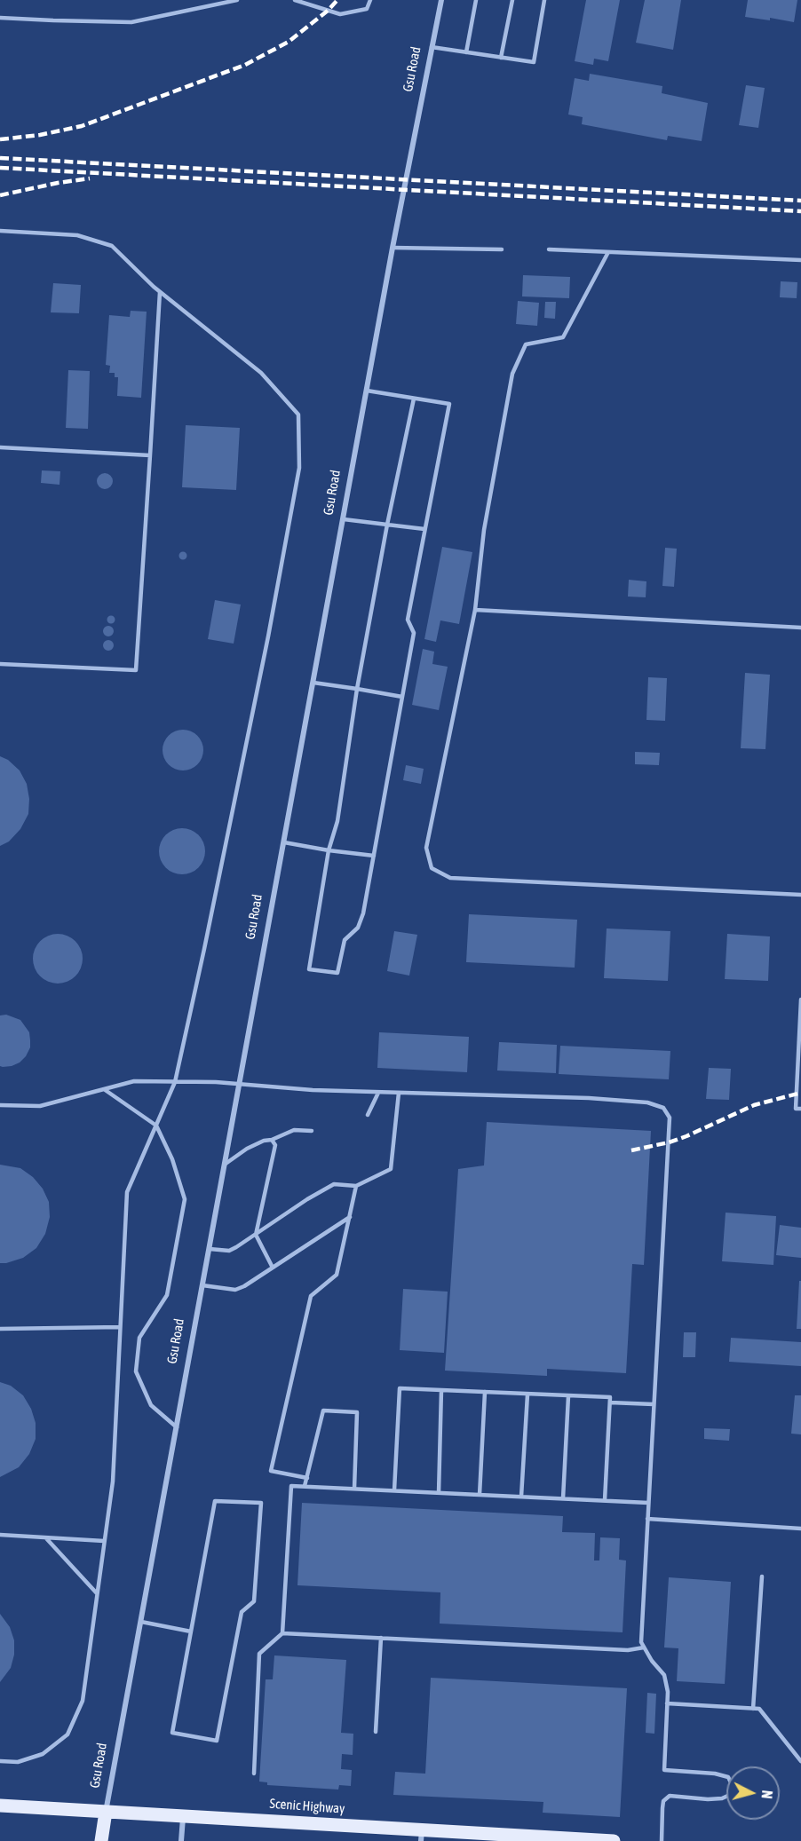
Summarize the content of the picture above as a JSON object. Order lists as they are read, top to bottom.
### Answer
{
  "streets": {
    "main road": ["Gsu Road", "Scenic Highway"]
  },
  "crossings": [
    ["Gsu Road", "Scenic Highway"]
  ],
  "north": "right"
}
